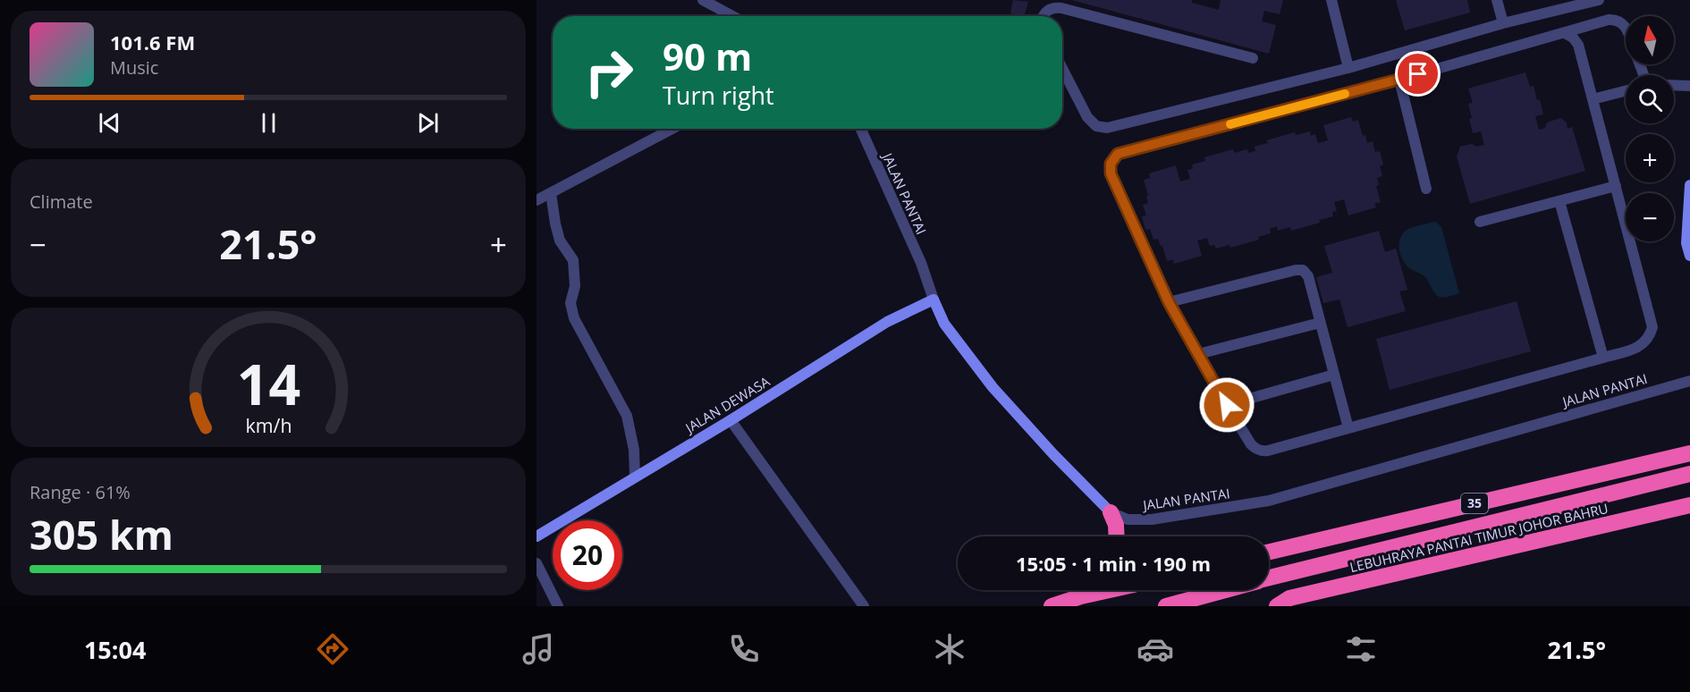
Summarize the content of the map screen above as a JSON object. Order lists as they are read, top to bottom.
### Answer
{
  "streets": {
    "highway": ["35", "LEBUHRAYA PANTAI TIMUR JOHOR BAHRU"],
    "street": ["JALAN PANTAI", "JALAN DEWASA"]
  },
  "crossings": [
    ["JALAN PANTAI", "JALAN DEWASA"]
  ],
  "north": "top",
  "page": {
    "map_buttons": ["+", "−"],
    "turn": ["90 m", "Turn right"],
    "song": ["101.6 FM", "Music"],
    "tile": [
      "Climate",
      ["Range · 61%", "305 km"]
    ],
    "heat": ["−", "21.5°", "+"],
    "limit": "20",
    "trip": "15:05 · 1 min · 190 m",
    "tabs": ["15:04", "21.5°"],
    "gauge": ["14", "km/h"]
  }
}
